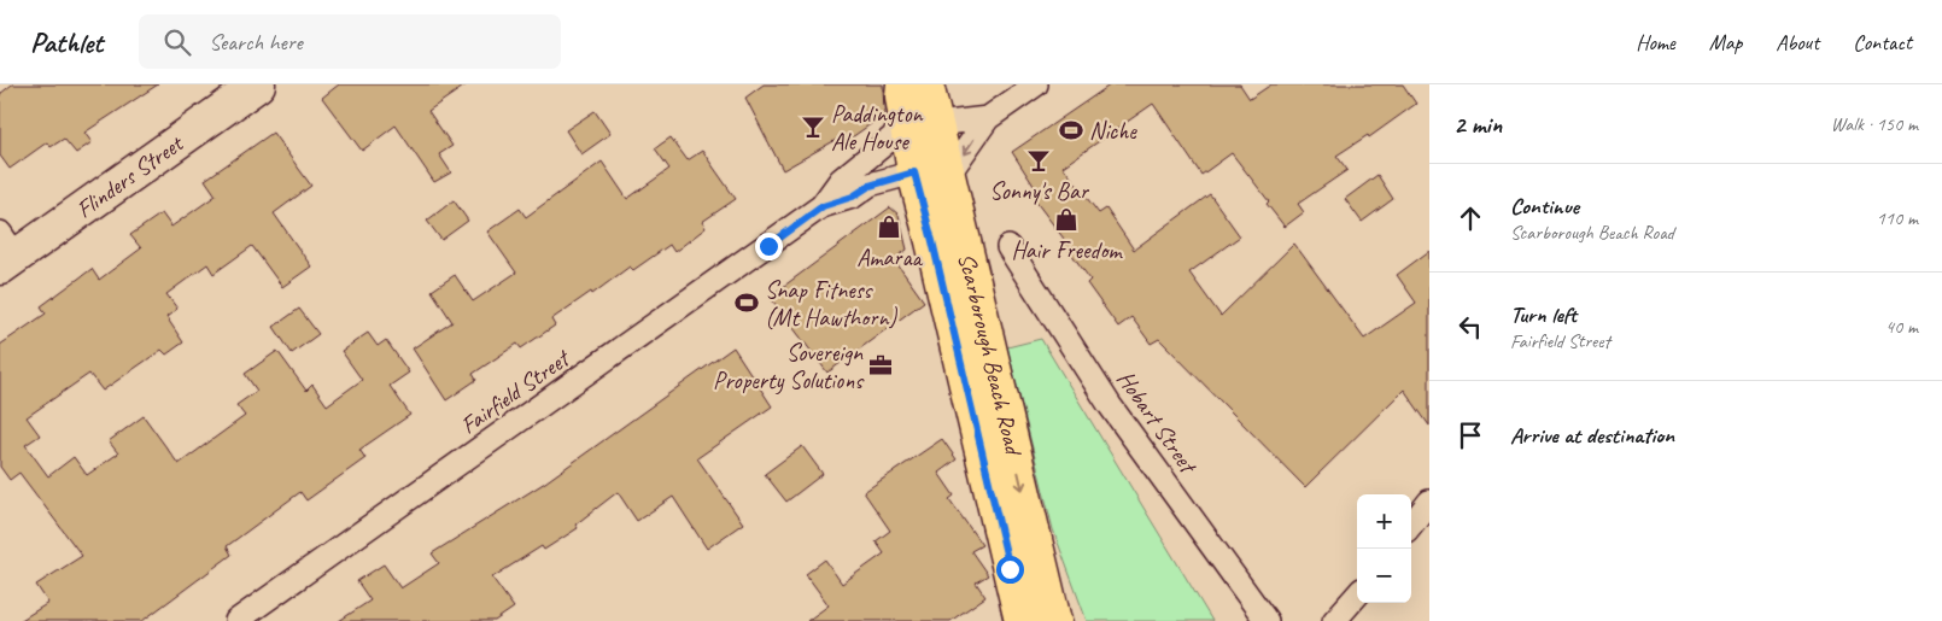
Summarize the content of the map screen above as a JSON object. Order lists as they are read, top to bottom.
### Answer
{
  "streets": {
    "main road": ["Scarborough Beach Road"],
    "street": ["Flinders Street", "Fairfield Street", "Hobart Street"]
  },
  "crossings": [
    ["Scarborough Beach Road", "Fairfield Street"]
  ],
  "places": {
    "bar": ["Paddington Ale House", "Sonny's Bar"],
    "sports": ["Niche", "Snap Fitness (Mt Hawthorn)"],
    "shop": ["Hair Freedom", "Amaraa"],
    "office": ["Sovereign Property Solutions"]
  },
  "page": {
    "header": "Pathlet",
    "search": "Search here",
    "nav": [
      "Home",
      "Map",
      "About",
      "Contact"
    ],
    "heading": ["2 min", "Walk · 150 m"],
    "list": [
      ["Continue", "Scarborough Beach Road", "110 m"],
      ["Turn left", "Fairfield Street", "40 m"],
      "Arrive at destination"
    ],
    "map_buttons": ["+", "−"]
  }
}
